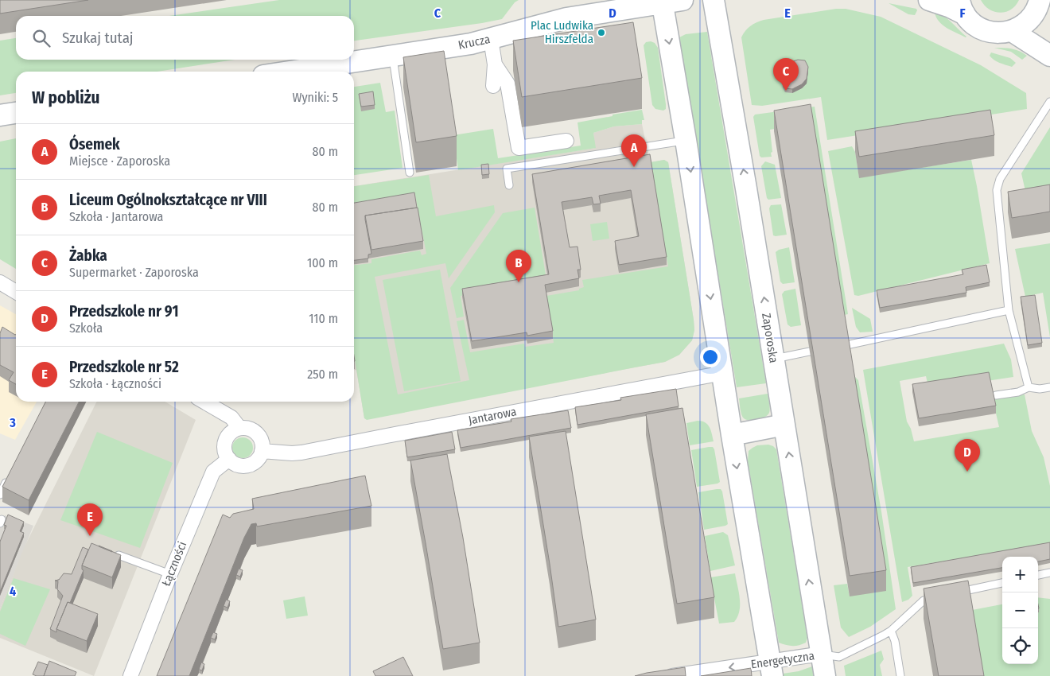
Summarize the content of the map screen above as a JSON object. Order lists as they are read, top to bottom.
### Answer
{
  "streets": {
    "main road": ["Krucza", "Zaporoska"],
    "street": ["Jantarowa", "Łączności", "Energetyczna"]
  },
  "crossings": [
    ["Zaporoska", "Energetyczna"],
    ["Jantarowa", "Łączności"]
  ],
  "one_way": ["Energetyczna"],
  "places": ["Plac Ludwika Hirszfelda"],
  "page": {
    "search": "Szukaj tutaj",
    "pins": [
      "C",
      "A",
      "B",
      "D",
      "E"
    ],
    "heading": ["W pobliżu", "Wyniki: 5"],
    "list": [
      {
        "mark": "A",
        "name": "Ósemek",
        "note": "Miejsce · Zaporoska",
        "value": "80 m"
      },
      {
        "mark": "B",
        "name": "Liceum Ogólnokształcące nr VIII",
        "note": "Szkoła · Jantarowa",
        "value": "80 m"
      },
      {
        "mark": "C",
        "name": "Żabka",
        "note": "Supermarket · Zaporoska",
        "value": "100 m"
      },
      {
        "mark": "D",
        "name": "Przedszkole nr 91",
        "note": "Szkoła",
        "value": "110 m"
      },
      {
        "mark": "E",
        "name": "Przedszkole nr 52",
        "note": "Szkoła · Łączności",
        "value": "250 m"
      }
    ],
    "map_buttons": ["+", "−"]
  },
  "grid": {
    "columns": [
      "C",
      "D",
      "E",
      "F"
    ],
    "rows": ["3", "4"]
  }
}
